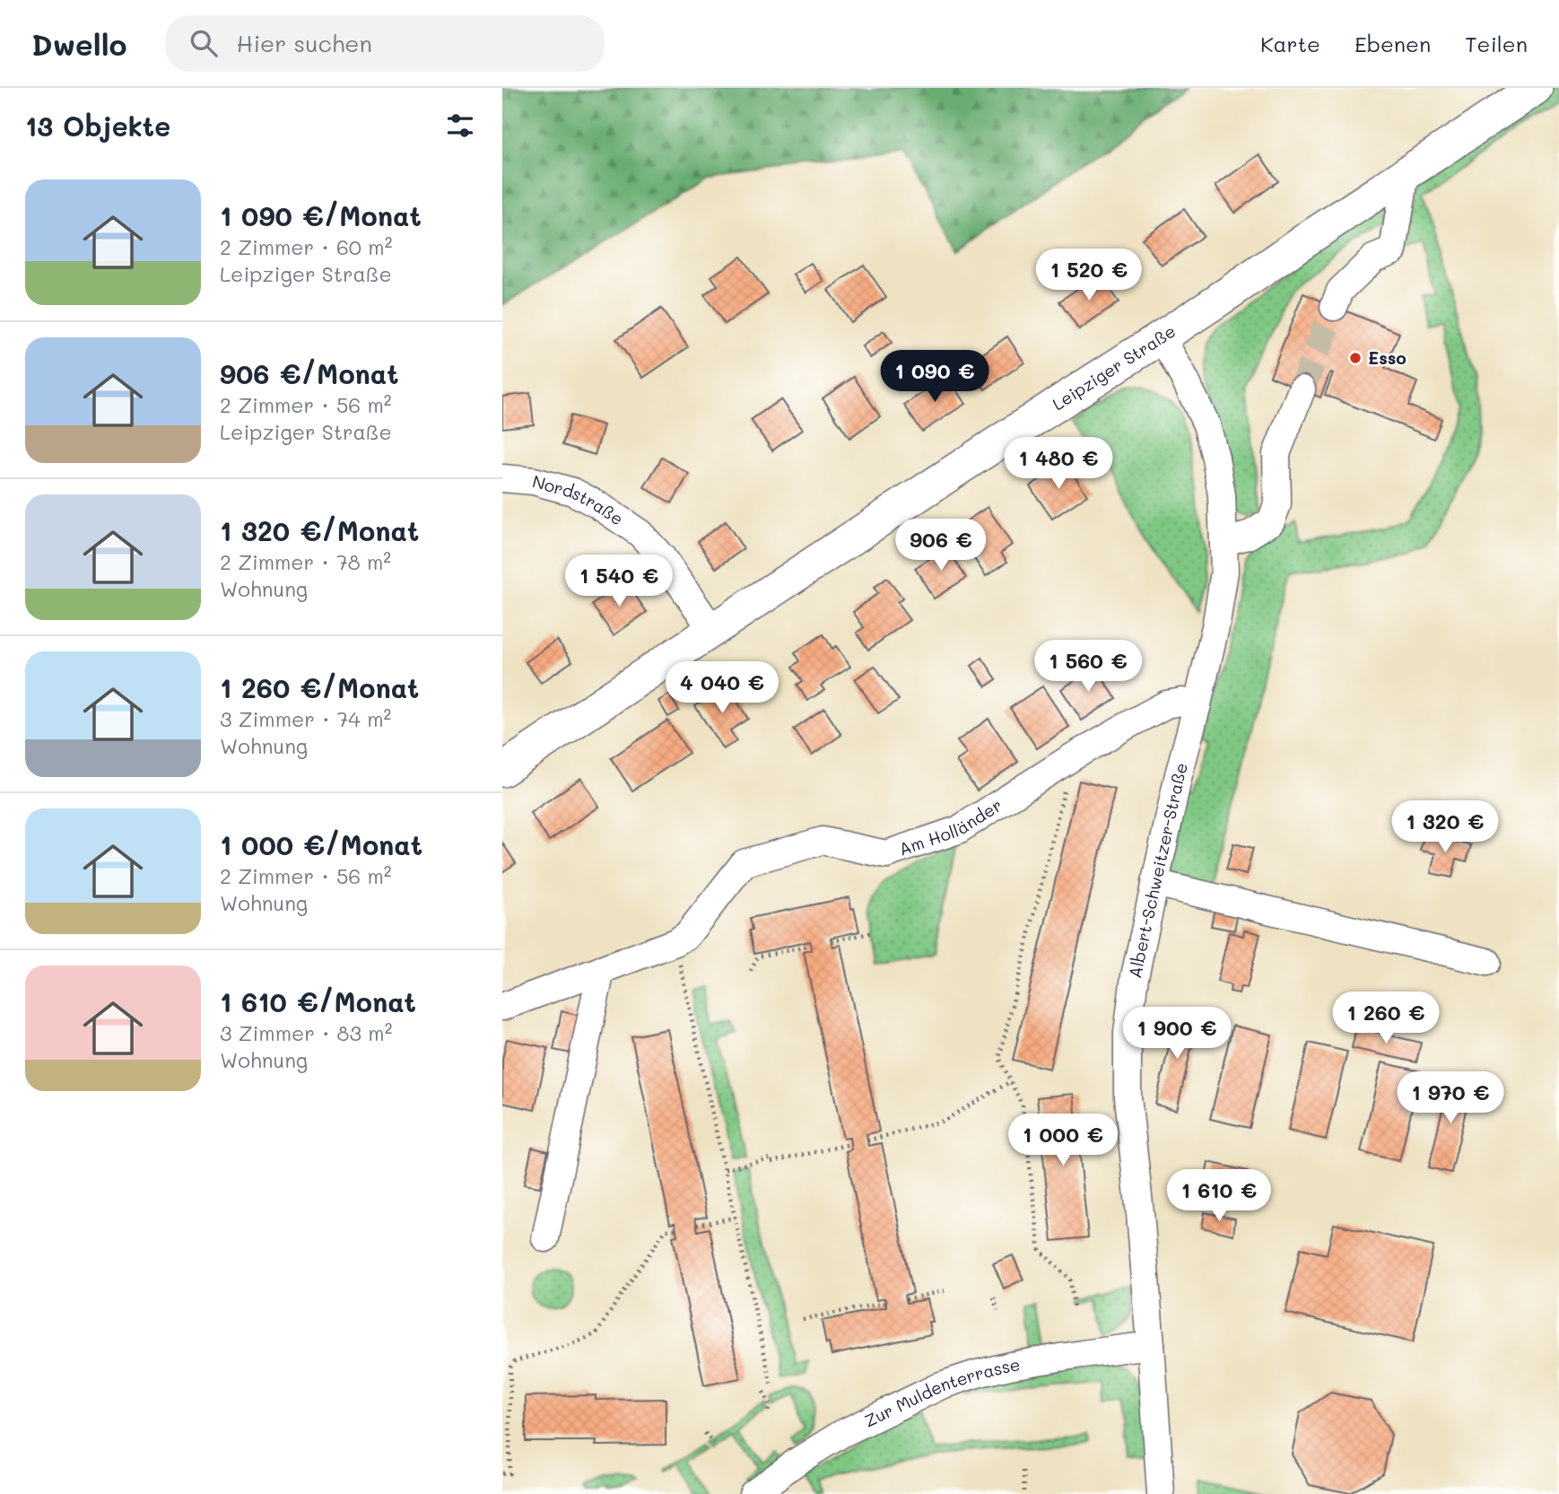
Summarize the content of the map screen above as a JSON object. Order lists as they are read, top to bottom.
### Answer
{
  "streets": {
    "main road": ["Leipziger Straße"],
    "street": [
      "Nordstraße",
      "Am Holländer",
      "Albert-Schweitzer-Straße",
      "Zur Muldenterrasse"
    ]
  },
  "crossings": [
    ["Leipziger Straße", "Nordstraße"],
    ["Leipziger Straße", "Albert-Schweitzer-Straße"],
    ["Am Holländer", "Albert-Schweitzer-Straße"],
    ["Albert-Schweitzer-Straße", "Zur Muldenterrasse"]
  ],
  "places": ["Esso"],
  "page": {
    "header": "Dwello",
    "search": "Hier suchen",
    "nav": ["Karte", "Ebenen", "Teilen"],
    "heading": "13 Objekte",
    "list": [
      {
        "name": "1 090 €/Monat",
        "note": "2 Zimmer · 60 m² · Leipziger Straße"
      },
      {
        "name": "906 €/Monat",
        "note": "2 Zimmer · 56 m² · Leipziger Straße"
      },
      {
        "name": "1 320 €/Monat",
        "note": "2 Zimmer · 78 m² · Wohnung"
      },
      {
        "name": "1 260 €/Monat",
        "note": "3 Zimmer · 74 m² · Wohnung"
      },
      {
        "name": "1 000 €/Monat",
        "note": "2 Zimmer · 56 m² · Wohnung"
      },
      {
        "name": "1 610 €/Monat",
        "note": "3 Zimmer · 83 m² · Wohnung"
      }
    ],
    "price": [
      "1 520 €",
      "1 090 €",
      "1 480 €",
      "906 €",
      "1 540 €",
      "1 560 €",
      "4 040 €",
      "1 320 €",
      "1 260 €",
      "1 900 €",
      "1 970 €",
      "1 000 €",
      "1 610 €"
    ]
  }
}
